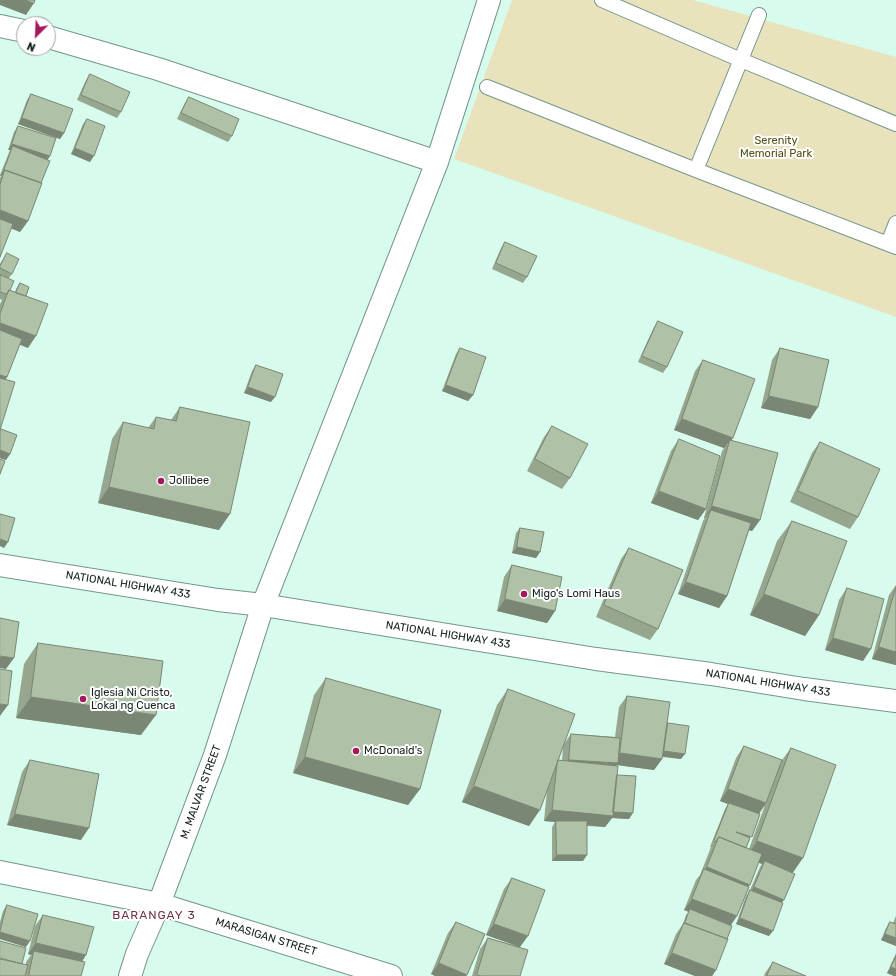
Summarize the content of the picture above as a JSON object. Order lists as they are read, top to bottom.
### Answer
{
  "streets": {
    "street": ["NATIONAL HIGHWAY 433", "M. MALVAR STREET", "MARASIGAN STREET"]
  },
  "crossings": [
    ["NATIONAL HIGHWAY 433", "M. MALVAR STREET"],
    ["M. MALVAR STREET", "MARASIGAN STREET"]
  ],
  "districts": ["BARANGAY 3"],
  "parks": ["Serenity Memorial Park"],
  "places": [
    "Jollibee",
    "Migo's Lomi Haus",
    "Iglesia Ni Cristo, Lokal ng Cuenca",
    "McDonald's"
  ],
  "north": "bottom left"
}
